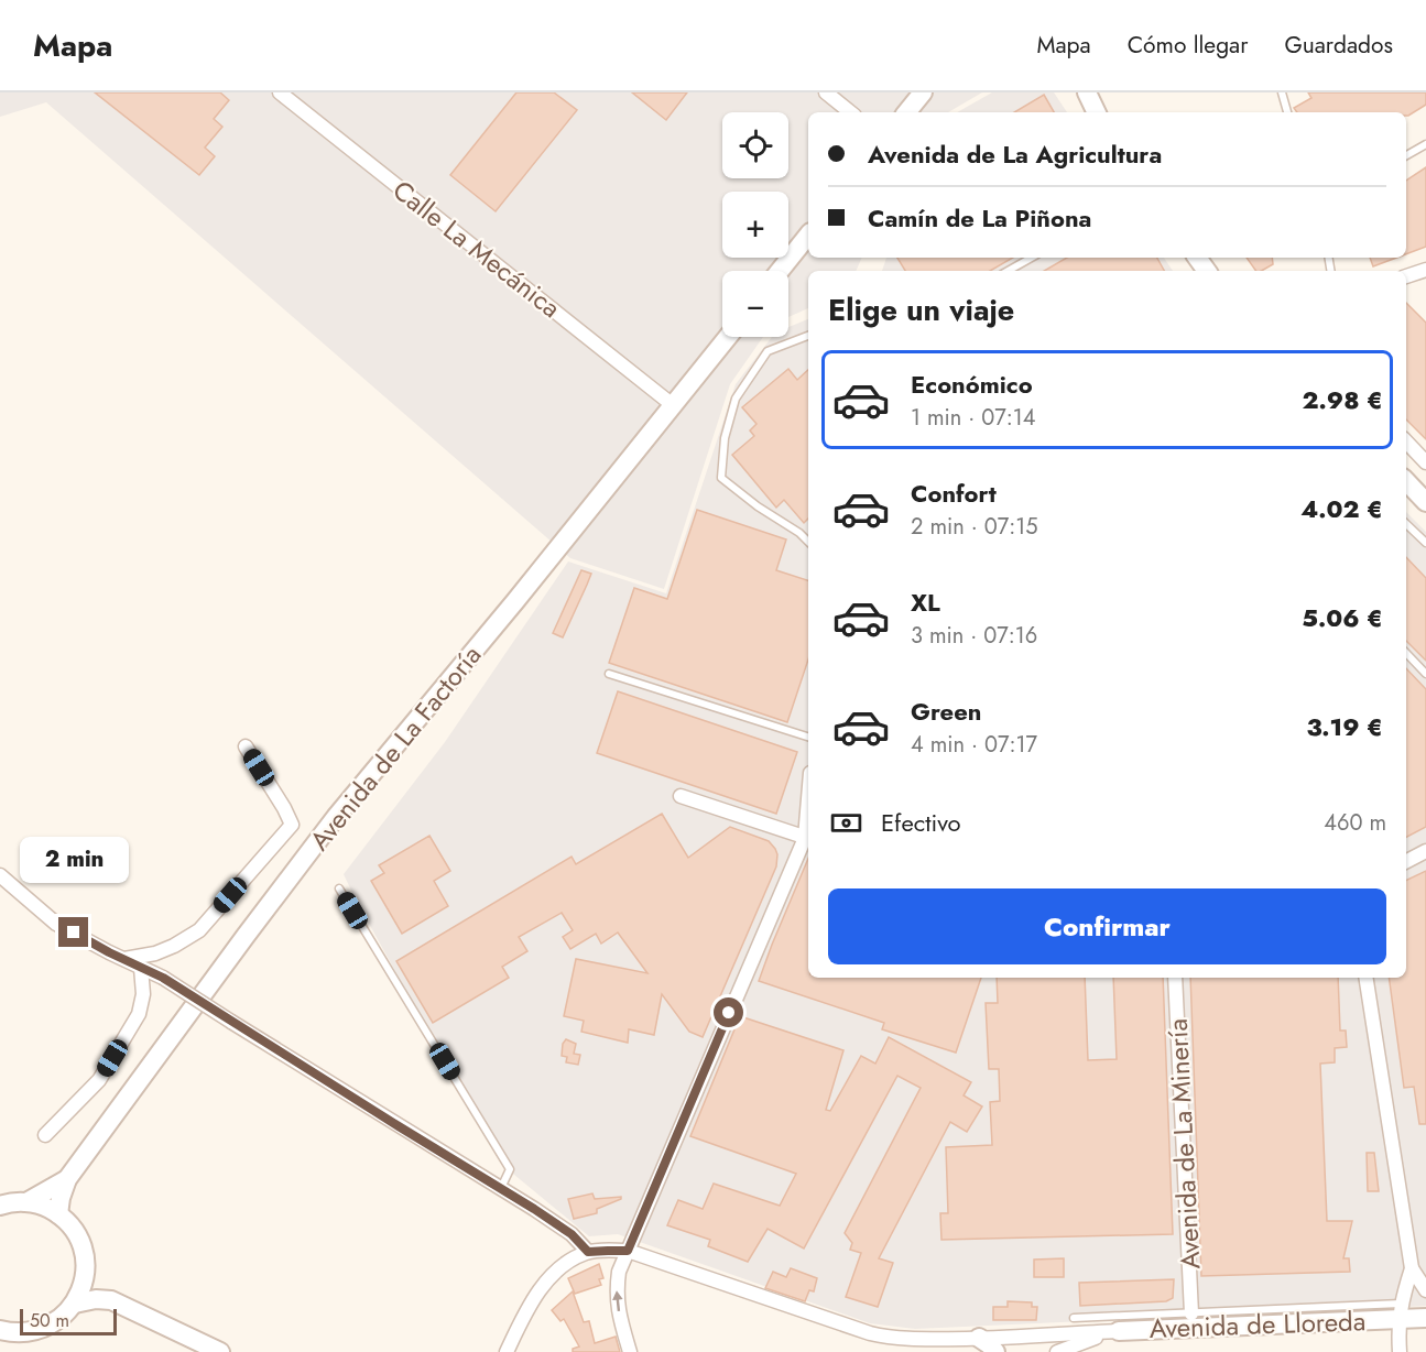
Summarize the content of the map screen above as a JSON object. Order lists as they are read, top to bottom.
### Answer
{
  "streets": {
    "street": [
      "Calle La Mecánica",
      "Avenida de La Factoría",
      "Avenida de La Minería",
      "Avenida de Lloreda"
    ]
  },
  "crossings": [
    ["Calle La Mecánica", "Avenida de La Factoría"],
    ["Avenida de La Minería", "Avenida de Lloreda"]
  ],
  "scale_bar": "50 m",
  "page": {
    "header": "Mapa",
    "nav": ["Mapa", "Cómo llegar", "Guardados"],
    "map_buttons": ["+", "−"],
    "banner": ["Avenida de La Agricultura", "Camín de La Piñona"],
    "heading": "Elige un viaje",
    "list": [
      {
        "name": "Económico",
        "note": "1 min · 07:14",
        "value": "2.98 €"
      },
      {
        "name": "Confort",
        "note": "2 min · 07:15",
        "value": "4.02 €"
      },
      {
        "name": "XL",
        "note": "3 min · 07:16",
        "value": "5.06 €"
      },
      {
        "name": "Green",
        "note": "4 min · 07:17",
        "value": "3.19 €"
      }
    ],
    "pay": ["Efectivo", "460 m"],
    "bubble": "2 min",
    "buttons": "Confirmar",
    "scale": "50 m"
  }
}
